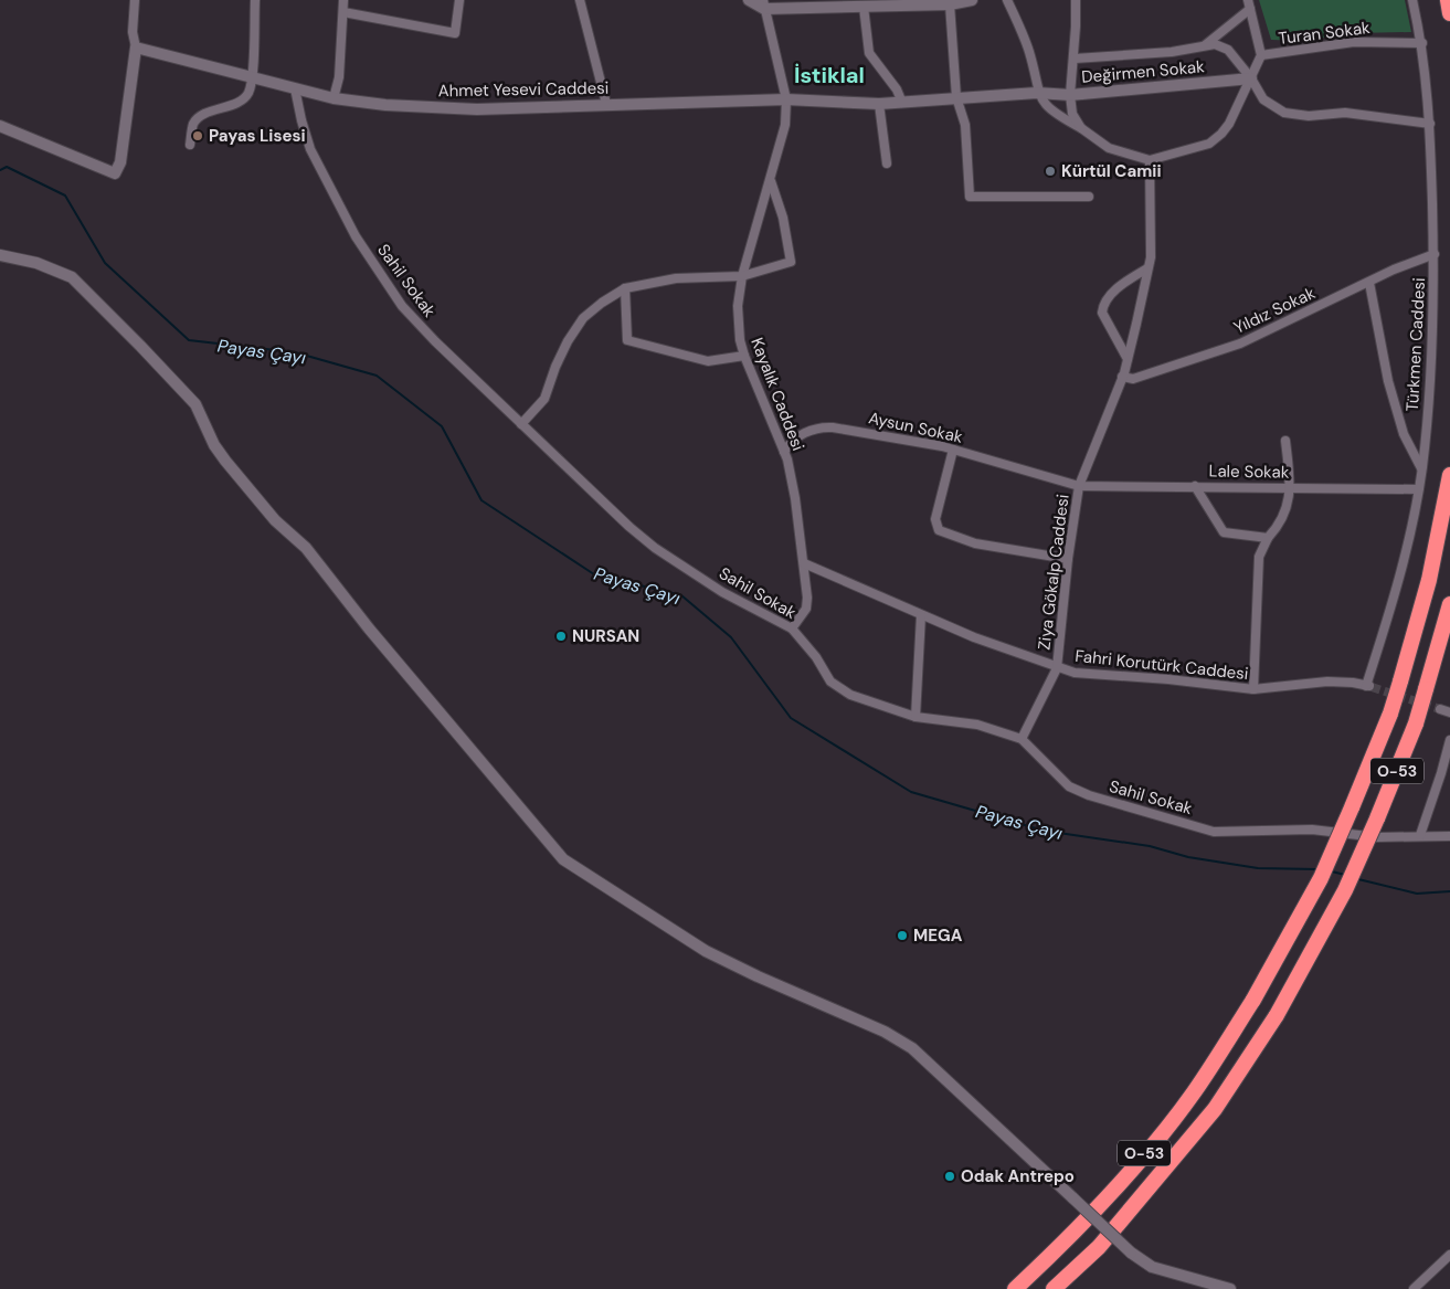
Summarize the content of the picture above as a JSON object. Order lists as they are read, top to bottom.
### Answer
{
  "streets": {
    "highway": ["O-53"],
    "street": [
      "Turan Sokak",
      "Değirmen Sokak",
      "Ahmet Yesevi Caddesi",
      "Sahil Sokak",
      "Yıldız Sokak",
      "Türkmen Caddesi",
      "Kayalık Caddesi",
      "Aysun Sokak",
      "Lale Sokak",
      "Ziya Gökalp Caddesi",
      "Fahri Korutürk Caddesi"
    ]
  },
  "crossings": [
    ["Turan Sokak", "Türkmen Caddesi"],
    ["Değirmen Sokak", "Ahmet Yesevi Caddesi"],
    ["Ahmet Yesevi Caddesi", "Sahil Sokak"],
    ["Ahmet Yesevi Caddesi", "Kayalık Caddesi"],
    ["Sahil Sokak", "Kayalık Caddesi"],
    ["Yıldız Sokak", "Türkmen Caddesi"],
    ["Yıldız Sokak", "Ziya Gökalp Caddesi"],
    ["Türkmen Caddesi", "Lale Sokak"],
    ["Türkmen Caddesi", "Fahri Korutürk Caddesi"],
    ["Kayalık Caddesi", "Aysun Sokak"],
    ["Kayalık Caddesi", "Fahri Korutürk Caddesi"],
    ["Aysun Sokak", "Lale Sokak"],
    ["Aysun Sokak", "Ziya Gökalp Caddesi"],
    ["Lale Sokak", "Ziya Gökalp Caddesi"],
    ["Ziya Gökalp Caddesi", "Fahri Korutürk Caddesi"]
  ],
  "districts": ["İstiklal"],
  "water": ["Payas Çayı"],
  "places": [
    "Payas Lisesi",
    "Kürtül Camii",
    "NURSAN",
    "MEGA",
    "Odak Antrepo"
  ]
}
